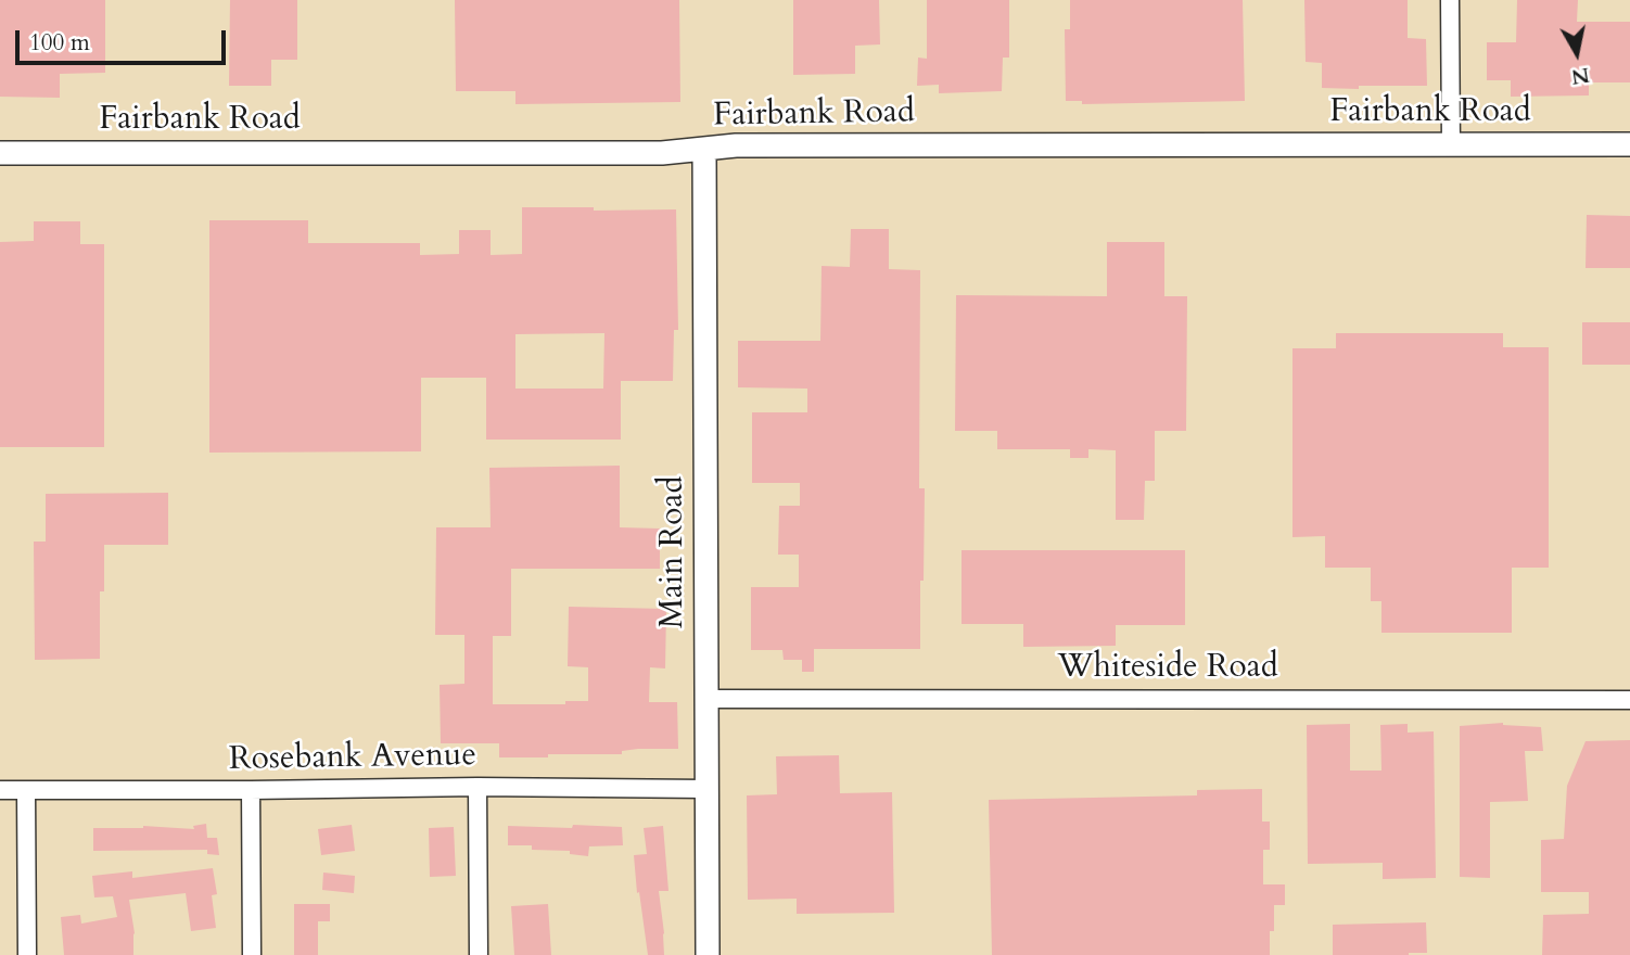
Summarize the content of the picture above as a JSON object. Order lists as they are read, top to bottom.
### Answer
{
  "streets": {
    "main road": ["Fairbank Road", "Main Road"],
    "street": ["Whiteside Road", "Rosebank Avenue"]
  },
  "crossings": [
    ["Fairbank Road", "Main Road"],
    ["Main Road", "Whiteside Road"],
    ["Main Road", "Rosebank Avenue"]
  ],
  "scale_bar": "100 m",
  "north": "bottom"
}
